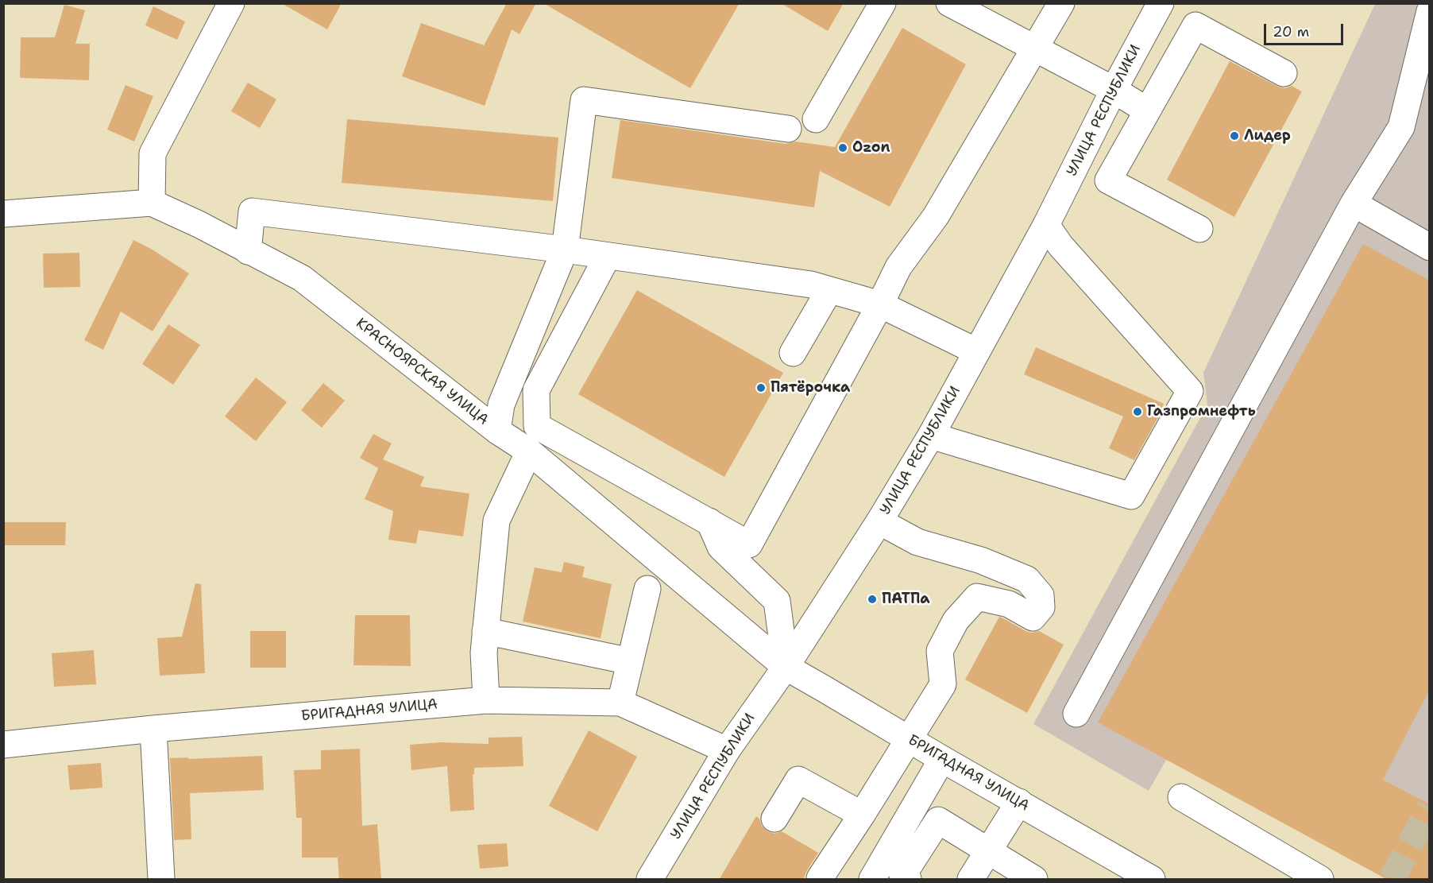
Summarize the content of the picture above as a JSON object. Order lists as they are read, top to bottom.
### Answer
{
  "streets": {
    "main road": ["УЛИЦА РЕСПУБЛИКИ", "КРАСНОЯРСКАЯ УЛИЦА", "БРИГАДНАЯ УЛИЦА"]
  },
  "crossings": [
    ["УЛИЦА РЕСПУБЛИКИ", "КРАСНОЯРСКАЯ УЛИЦА"],
    ["УЛИЦА РЕСПУБЛИКИ", "БРИГАДНАЯ УЛИЦА"],
    ["КРАСНОЯРСКАЯ УЛИЦА", "БРИГАДНАЯ УЛИЦА"]
  ],
  "places": [
    "Лидер",
    "Ozon",
    "Пятёрочка",
    "Газпромнефть",
    "ПАТПа"
  ],
  "scale_bar": "20 m"
}
